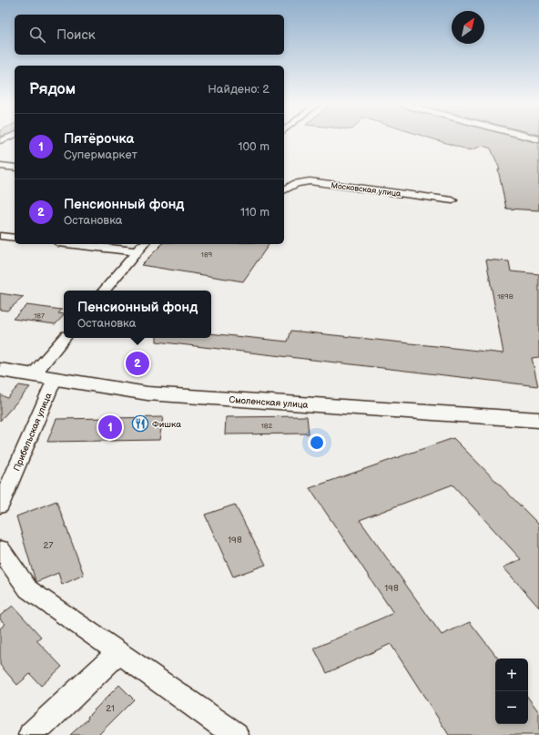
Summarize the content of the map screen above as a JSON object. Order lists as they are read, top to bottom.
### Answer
{
  "streets": {
    "main road": ["Смоленская улица"],
    "street": ["Московская улица", "Прибельская улица"]
  },
  "crossings": [
    ["Смоленская улица", "Прибельская улица"]
  ],
  "places": {
    "restaurant": ["Фишка"]
  },
  "house_numbers": [
    "189",
    "189В",
    "187",
    "182",
    "198",
    "27",
    "198",
    "21"
  ],
  "north": "top right",
  "page": {
    "search": "Поиск",
    "heading": ["Рядом", "Найдено: 2"],
    "list": [
      {
        "mark": "1",
        "name": "Пятёрочка",
        "note": "Супермаркет",
        "value": "100 m"
      },
      {
        "mark": "2",
        "name": "Пенсионный фонд",
        "note": "Остановка",
        "value": "110 m"
      }
    ],
    "popup": ["Пенсионный фонд", "Остановка"],
    "pins": ["2", "1"],
    "map_buttons": ["+", "−"]
  }
}
